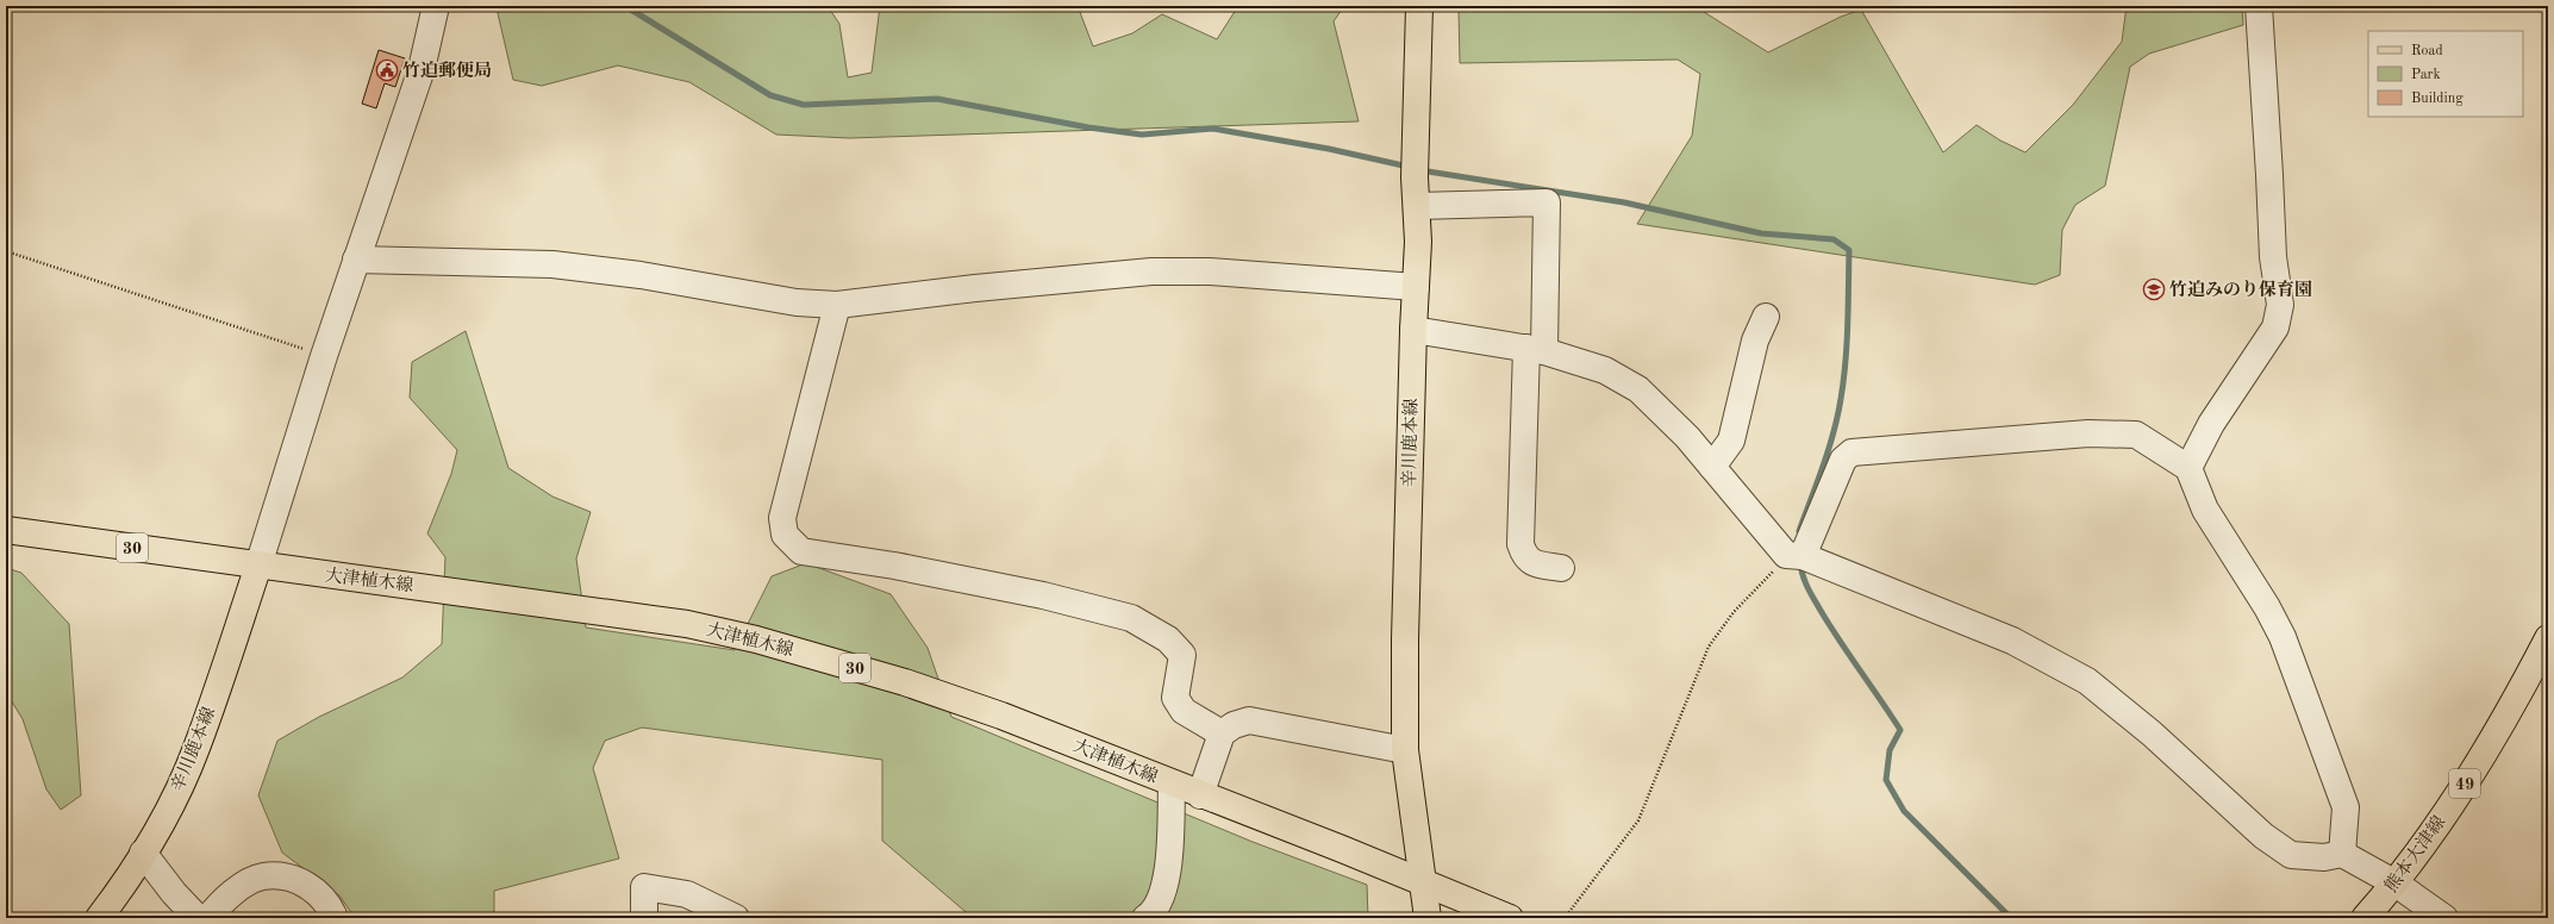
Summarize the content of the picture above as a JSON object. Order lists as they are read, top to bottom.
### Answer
{
  "streets": {
    "main road": [
      "辛川鹿本線",
      "30",
      "大津植木線",
      "49",
      "熊本大津線"
    ]
  },
  "crossings": [
    ["辛川鹿本線", "大津植木線"]
  ],
  "places": {
    "public building": ["竹迫郵便局"],
    "school or university": ["竹迫みのり保育園"]
  },
  "legend": ["Road", "Park", "Building"]
}
